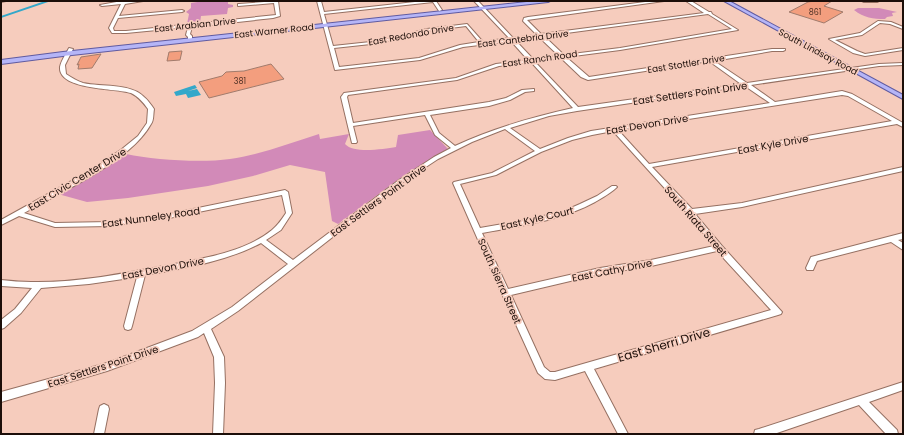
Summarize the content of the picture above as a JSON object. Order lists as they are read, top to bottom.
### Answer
{
  "streets": {
    "main road": ["East Warner Road", "South Lindsay Road"],
    "street": [
      "East Arabian Drive",
      "East Redondo Drive",
      "East Cantebria Drive",
      "East Ranch Road",
      "East Stottler Drive",
      "East Settlers Point Drive",
      "East Devon Drive",
      "East Kyle Drive",
      "East Civic Center Drive",
      "East Nunneley Road",
      "East Kyle Court",
      "South Riata Street",
      "East Cathy Drive",
      "South Sierra Street",
      "East Sherri Drive"
    ]
  },
  "crossings": [
    ["East Arabian Drive", "East Warner Road"],
    ["East Warner Road", "East Civic Center Drive"],
    ["East Redondo Drive", "East Cantebria Drive"],
    ["East Cantebria Drive", "East Ranch Road"],
    ["South Lindsay Road", "East Settlers Point Drive"],
    ["East Ranch Road", "East Stottler Drive"],
    ["East Devon Drive", "East Kyle Drive"],
    ["East Devon Drive", "East Nunneley Road"],
    ["East Devon Drive", "South Riata Street"],
    ["East Devon Drive", "South Sierra Street"],
    ["East Kyle Drive", "South Riata Street"],
    ["East Civic Center Drive", "East Nunneley Road"],
    ["East Kyle Court", "South Sierra Street"],
    ["South Riata Street", "East Cathy Drive"],
    ["South Riata Street", "East Sherri Drive"],
    ["East Cathy Drive", "South Sierra Street"],
    ["South Sierra Street", "East Sherri Drive"]
  ],
  "house_numbers": ["861", "381"]
}
